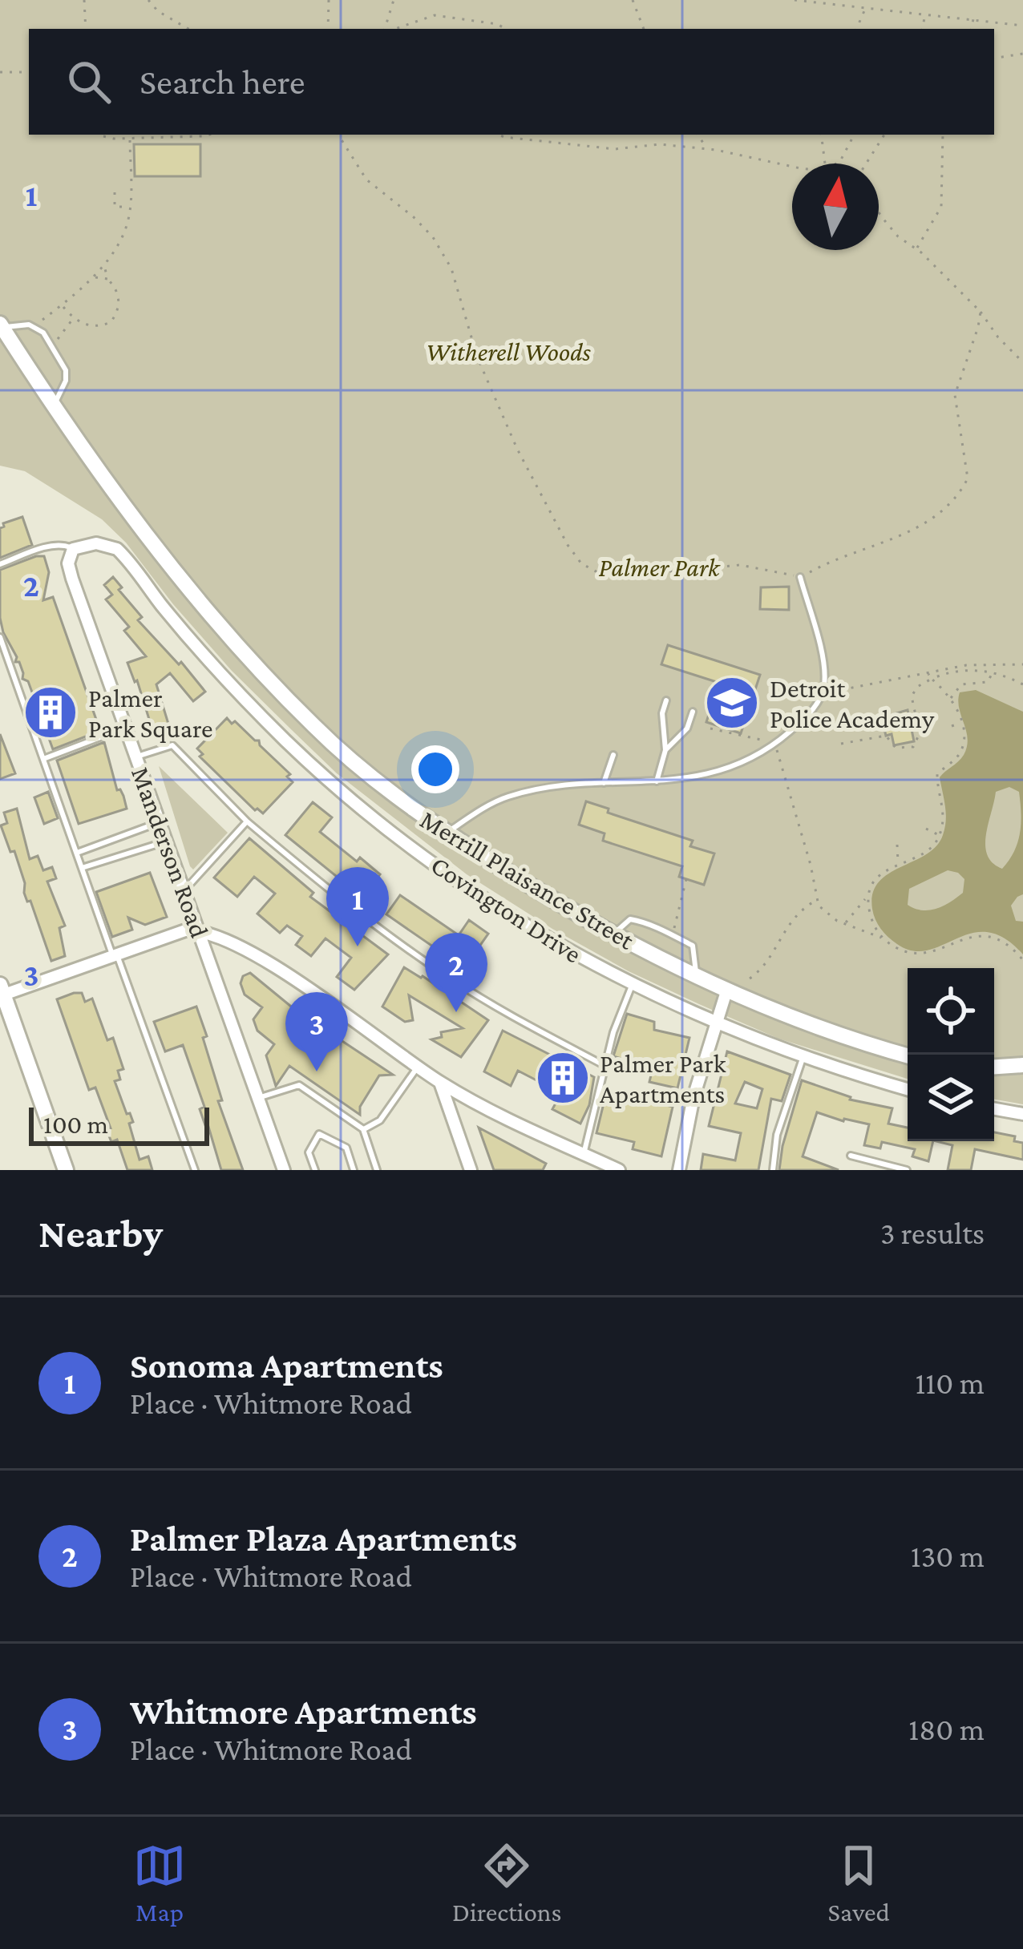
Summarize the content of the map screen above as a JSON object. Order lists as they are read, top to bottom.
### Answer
{
  "streets": {
    "street": ["Manderson Road", "Merrill Plaisance Street", "Covington Drive"]
  },
  "crossings": [
    ["Manderson Road", "Covington Drive"]
  ],
  "parks": ["Witherell Woods", "Palmer Park"],
  "places": {
    "school or university": ["Detroit Police Academy"],
    "building": ["Palmer Park Square", "Palmer Park Apartments"]
  },
  "scale_bar": "100 m",
  "north": "top",
  "page": {
    "search": "Search here",
    "pins": ["1", "2", "3"],
    "scale": "100 m",
    "heading": ["Nearby", "3 results"],
    "list": [
      {
        "mark": "1",
        "name": "Sonoma Apartments",
        "note": "Place · Whitmore Road",
        "value": "110 m"
      },
      {
        "mark": "2",
        "name": "Palmer Plaza Apartments",
        "note": "Place · Whitmore Road",
        "value": "130 m"
      },
      {
        "mark": "3",
        "name": "Whitmore Apartments",
        "note": "Place · Whitmore Road",
        "value": "180 m"
      }
    ],
    "nav": ["Map", "Directions", "Saved"]
  },
  "grid": {
    "rows": ["1", "2", "3"]
  }
}
